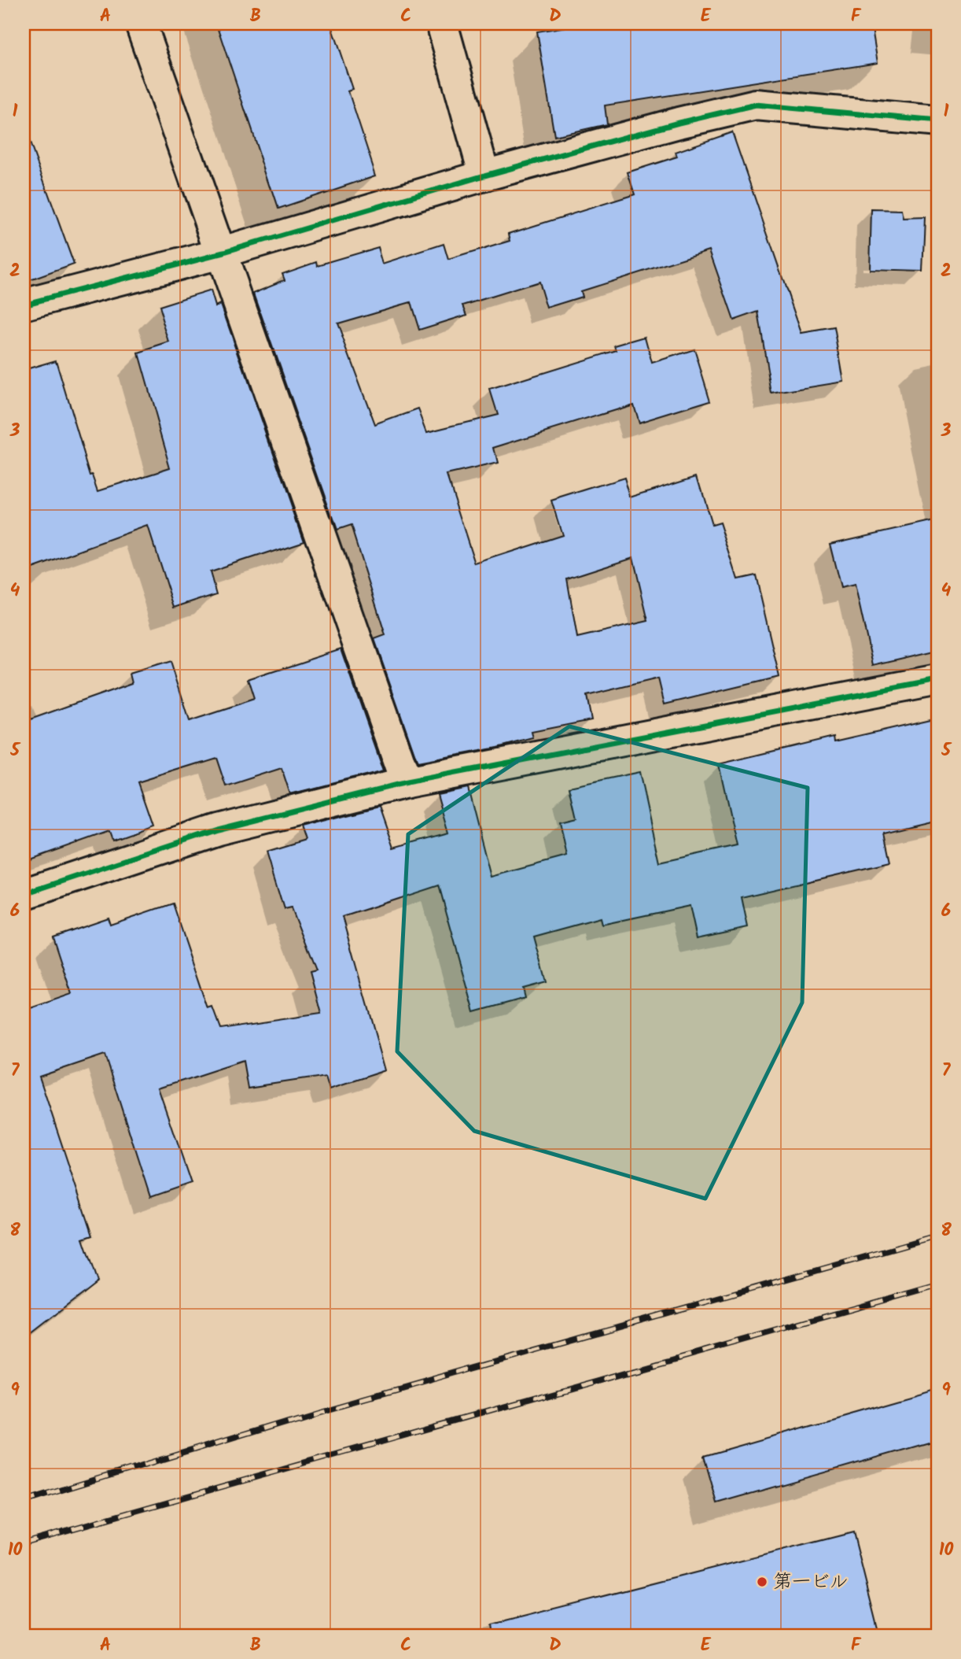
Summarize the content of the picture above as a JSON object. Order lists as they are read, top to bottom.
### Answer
{
  "places": ["第一ビル"],
  "grid": {
    "columns": [
      "A",
      "B",
      "C",
      "D",
      "E",
      "F"
    ],
    "rows": [
      "1",
      "2",
      "3",
      "4",
      "5",
      "6",
      "7",
      "8",
      "9",
      "10"
    ]
  }
}
